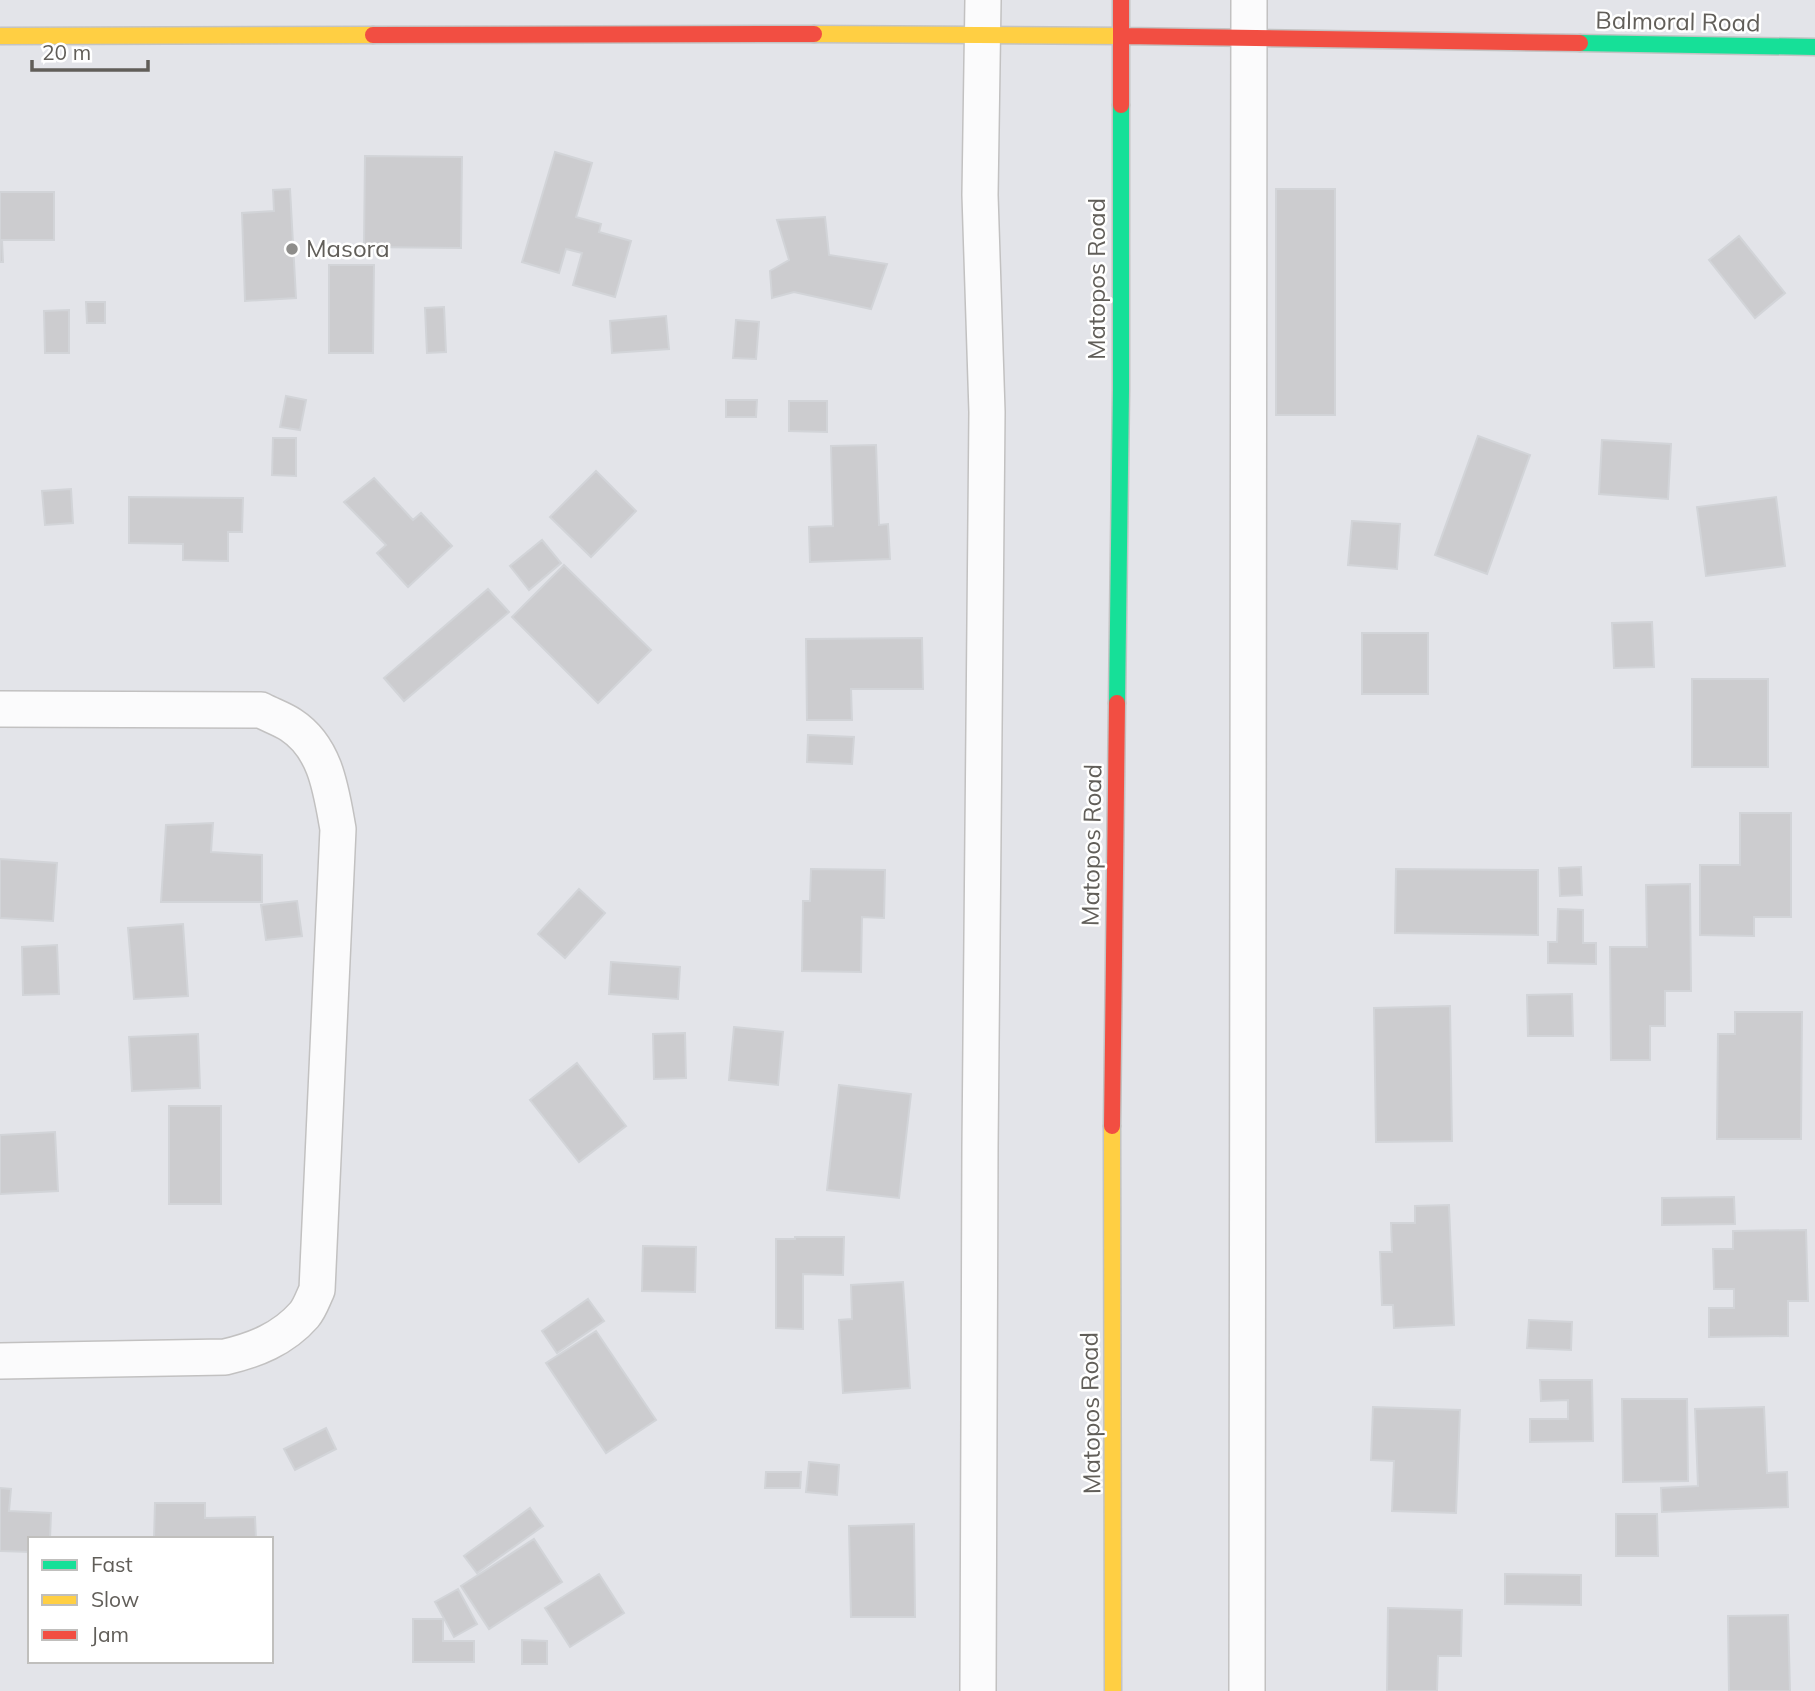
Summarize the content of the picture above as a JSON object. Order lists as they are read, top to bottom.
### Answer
{
  "streets": {
    "street": ["Balmoral Road", "Matopos Road"]
  },
  "crossings": [
    ["Balmoral Road", "Matopos Road"]
  ],
  "places": ["Masora"],
  "legend": ["Fast", "Slow", "Jam"],
  "scale_bar": "20 m"
}
